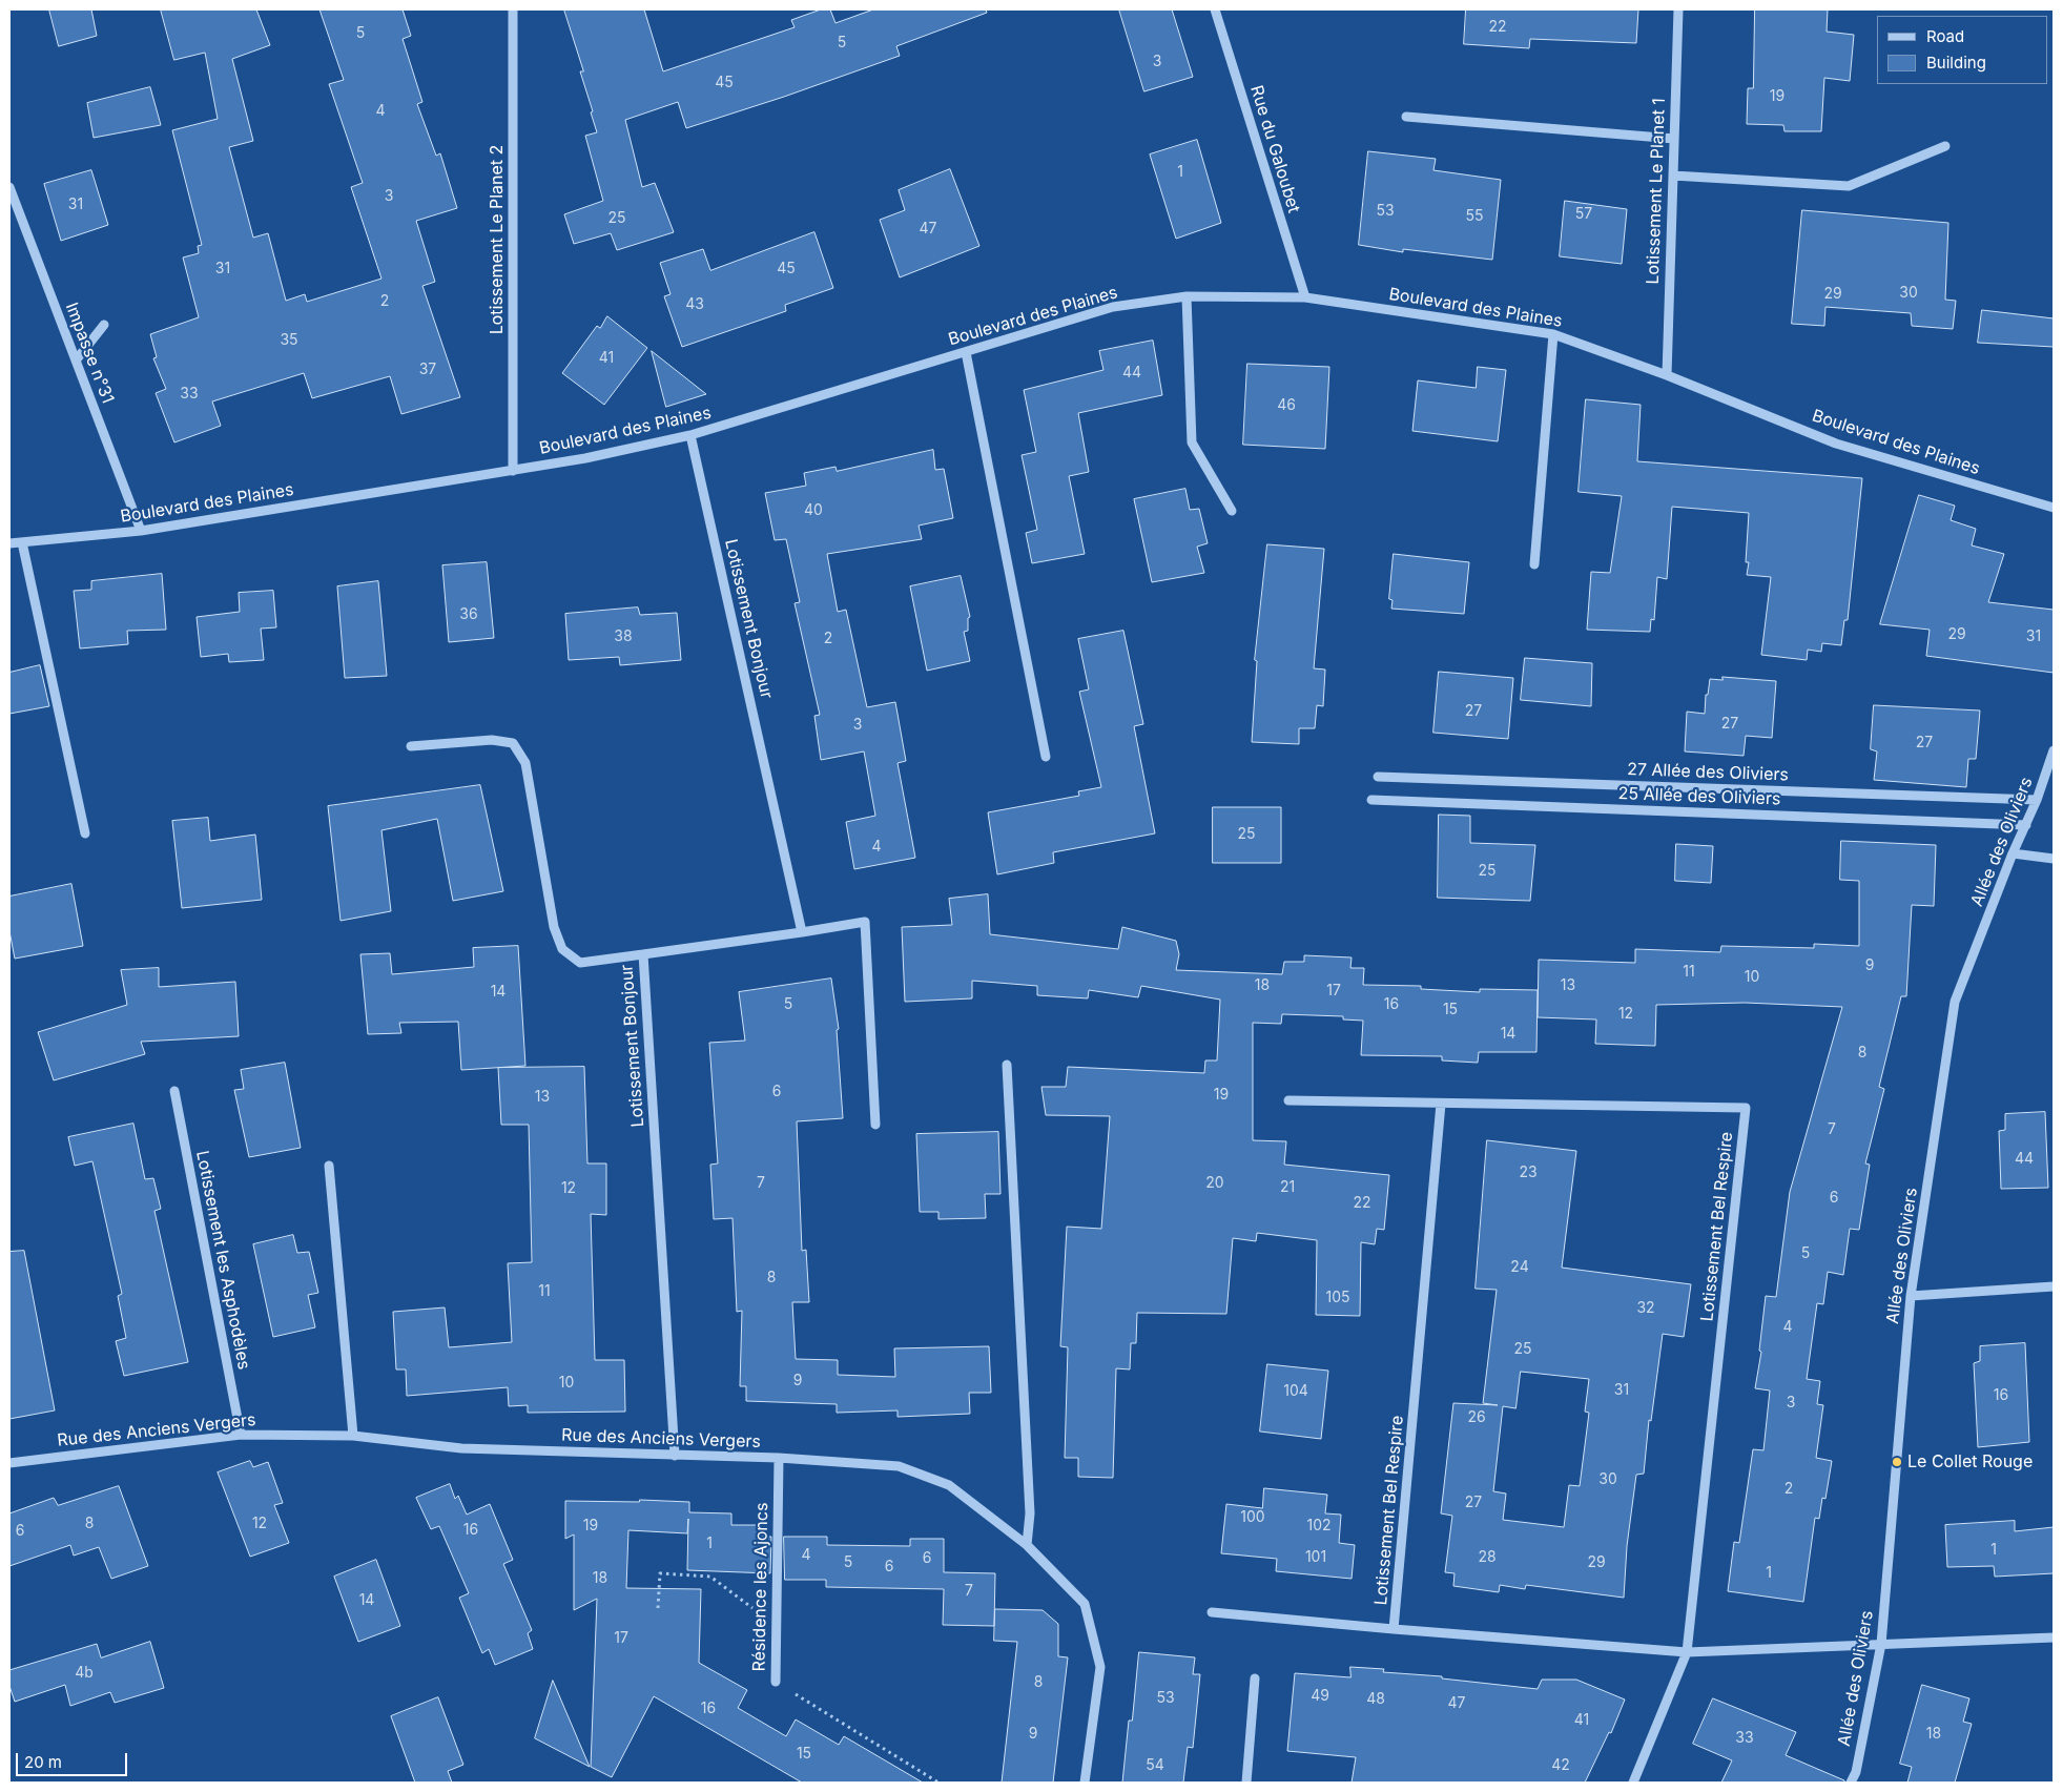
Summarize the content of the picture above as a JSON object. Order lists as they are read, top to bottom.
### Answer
{
  "streets": {
    "street": [
      "Rue du Galoubet",
      "Lotissement Le Planet 1",
      "Lotissement Le Planet 2",
      "Boulevard des Plaines",
      "Impasse n°31",
      "Lotissement Bonjour",
      "27 Allée des Oliviers",
      "25 Allée des Oliviers",
      "Allée des Oliviers",
      "Lotissement Bel Respire",
      "Lotissement les Asphodèles",
      "Rue des Anciens Vergers",
      "Résidence les Ajoncs"
    ]
  },
  "crossings": [
    ["Rue du Galoubet", "Boulevard des Plaines"],
    ["Lotissement Le Planet 1", "Boulevard des Plaines"],
    ["Lotissement Le Planet 2", "Boulevard des Plaines"],
    ["Boulevard des Plaines", "Impasse n°31"],
    ["Boulevard des Plaines", "Lotissement Bonjour"],
    ["Lotissement Bonjour", "Rue des Anciens Vergers"],
    ["27 Allée des Oliviers", "Allée des Oliviers"],
    ["25 Allée des Oliviers", "Allée des Oliviers"],
    ["Allée des Oliviers", "Lotissement Bel Respire"],
    ["Lotissement les Asphodèles", "Rue des Anciens Vergers"],
    ["Rue des Anciens Vergers", "Résidence les Ajoncs"]
  ],
  "places": ["Le Collet Rouge"],
  "house_numbers": [
    "22",
    "5",
    "5",
    "3",
    "45",
    "19",
    "4",
    "1",
    "3",
    "31",
    "53",
    "57",
    "55",
    "25",
    "47",
    "31",
    "45",
    "30",
    "29",
    "2",
    "43",
    "35",
    "41",
    "37",
    "44",
    "33",
    "46",
    "40",
    "36",
    "29",
    "38",
    "31",
    "2",
    "27",
    "27",
    "3",
    "27",
    "25",
    "4",
    "25",
    "9",
    "11",
    "10",
    "18",
    "13",
    "17",
    "14",
    "5",
    "16",
    "15",
    "12",
    "14",
    "8",
    "6",
    "19",
    "13",
    "7",
    "44",
    "23",
    "7",
    "20",
    "21",
    "12",
    "6",
    "22",
    "5",
    "24",
    "8",
    "11",
    "105",
    "32",
    "4",
    "25",
    "9",
    "10",
    "31",
    "104",
    "16",
    "3",
    "26",
    "30",
    "2",
    "27",
    "100",
    "8",
    "12",
    "19",
    "102",
    "16",
    "6",
    "1",
    "1",
    "4",
    "101",
    "28",
    "6",
    "5",
    "29",
    "6",
    "1",
    "18",
    "7",
    "14",
    "17",
    "4b",
    "8",
    "49",
    "53",
    "48",
    "47",
    "16",
    "41",
    "9",
    "18",
    "33",
    "15",
    "54",
    "42"
  ],
  "legend": ["Road", "Building"],
  "scale_bar": "20 m"
}
